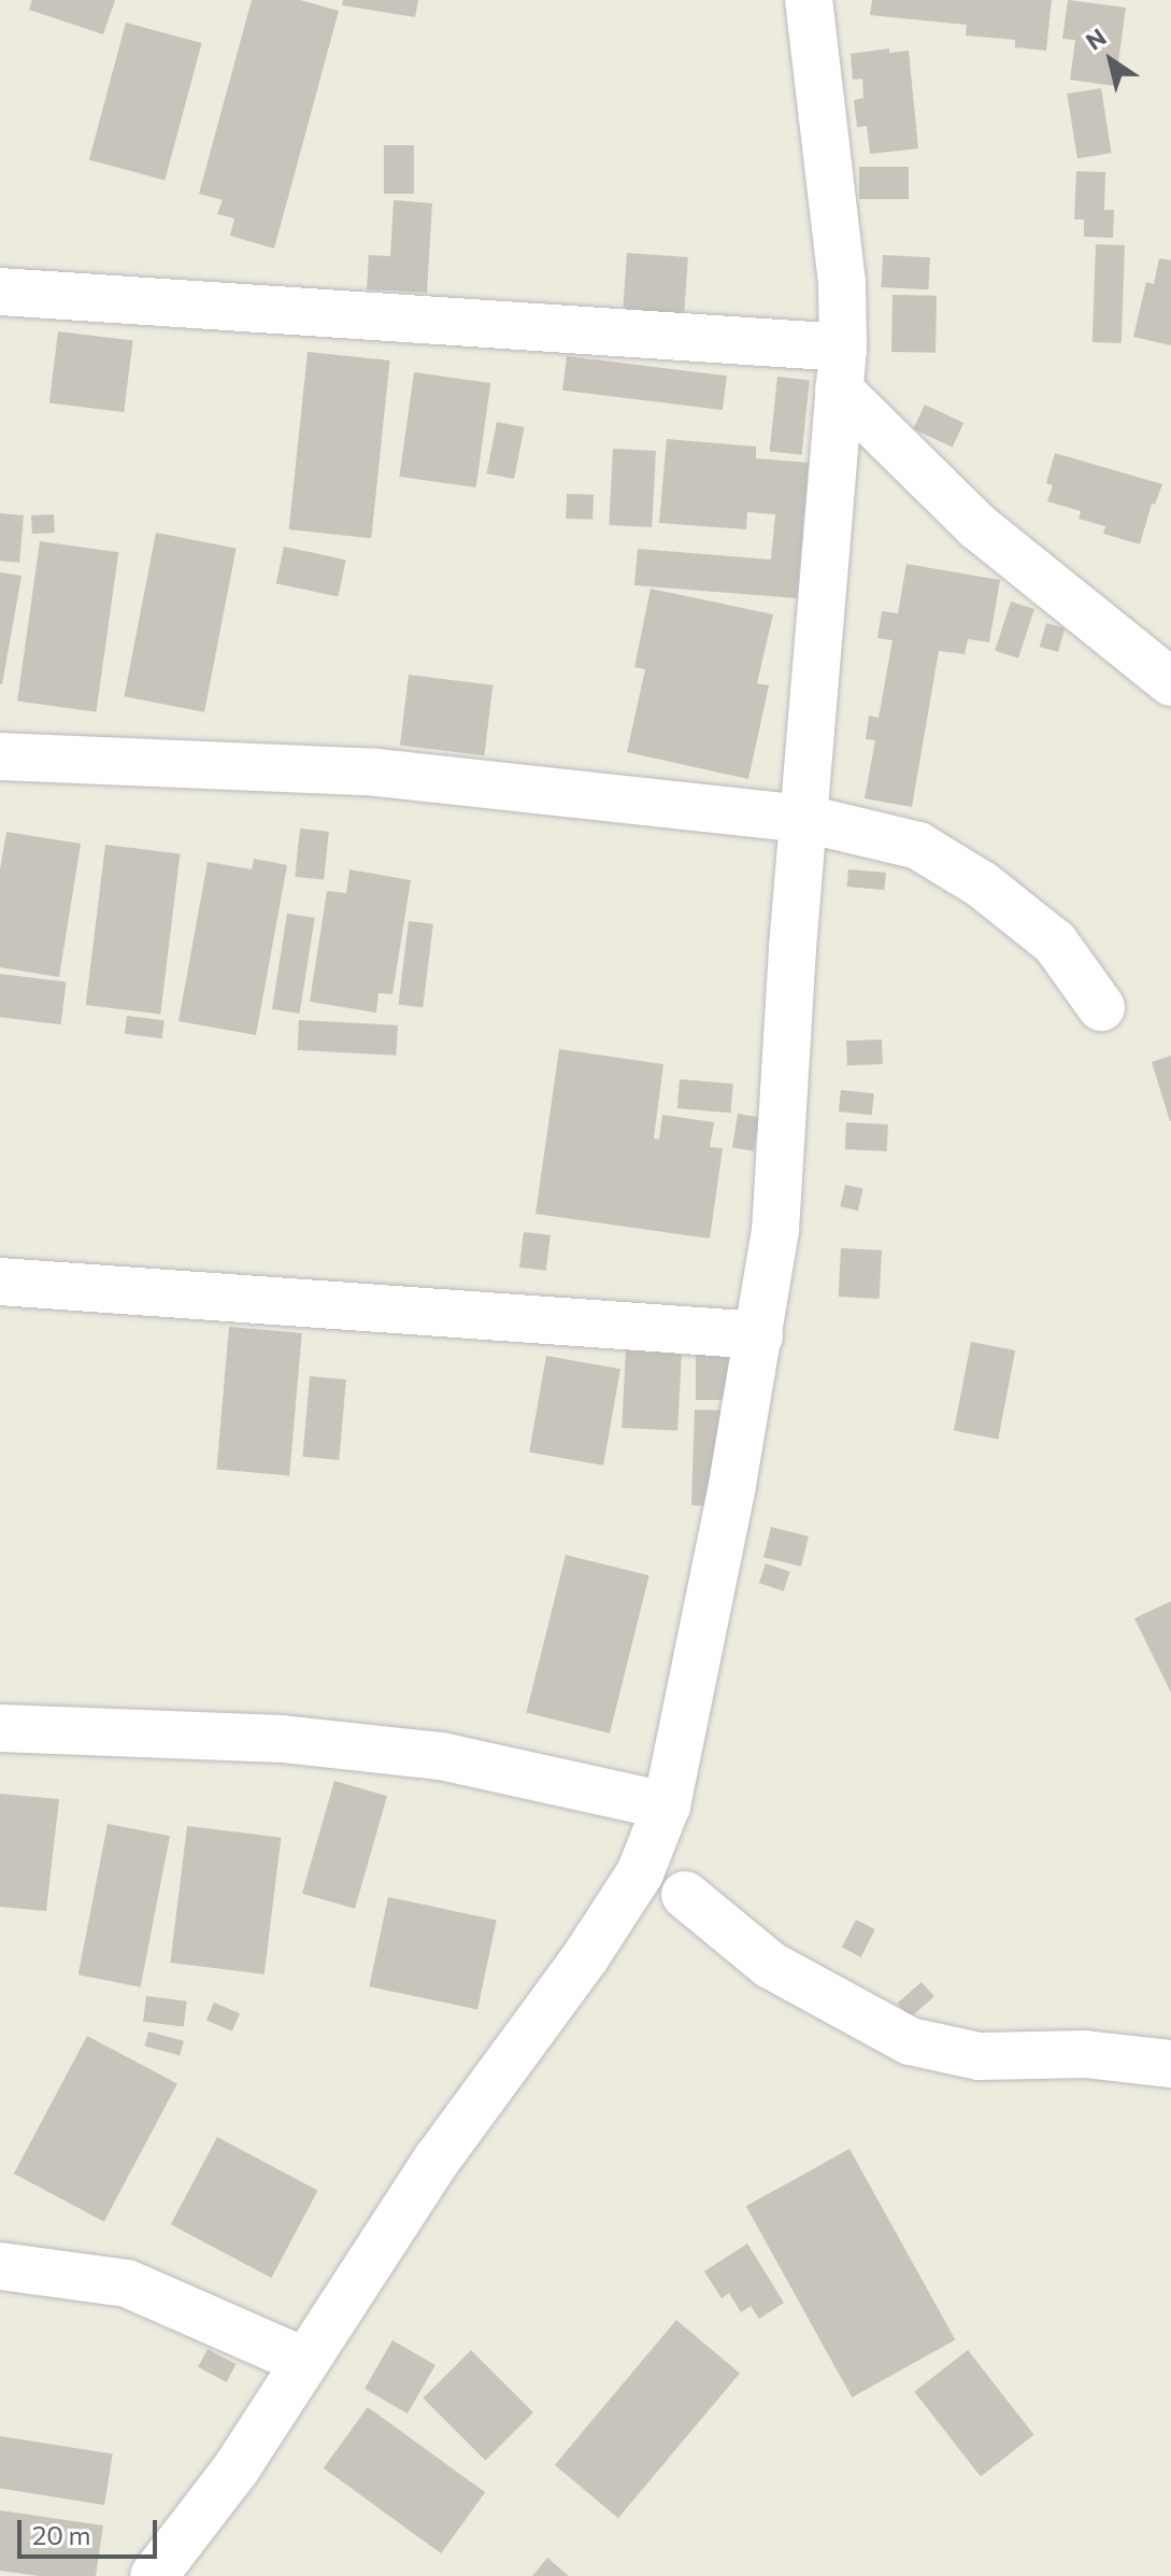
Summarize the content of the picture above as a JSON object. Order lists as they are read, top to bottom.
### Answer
{
  "scale_bar": "20 m",
  "north": "top left"
}
